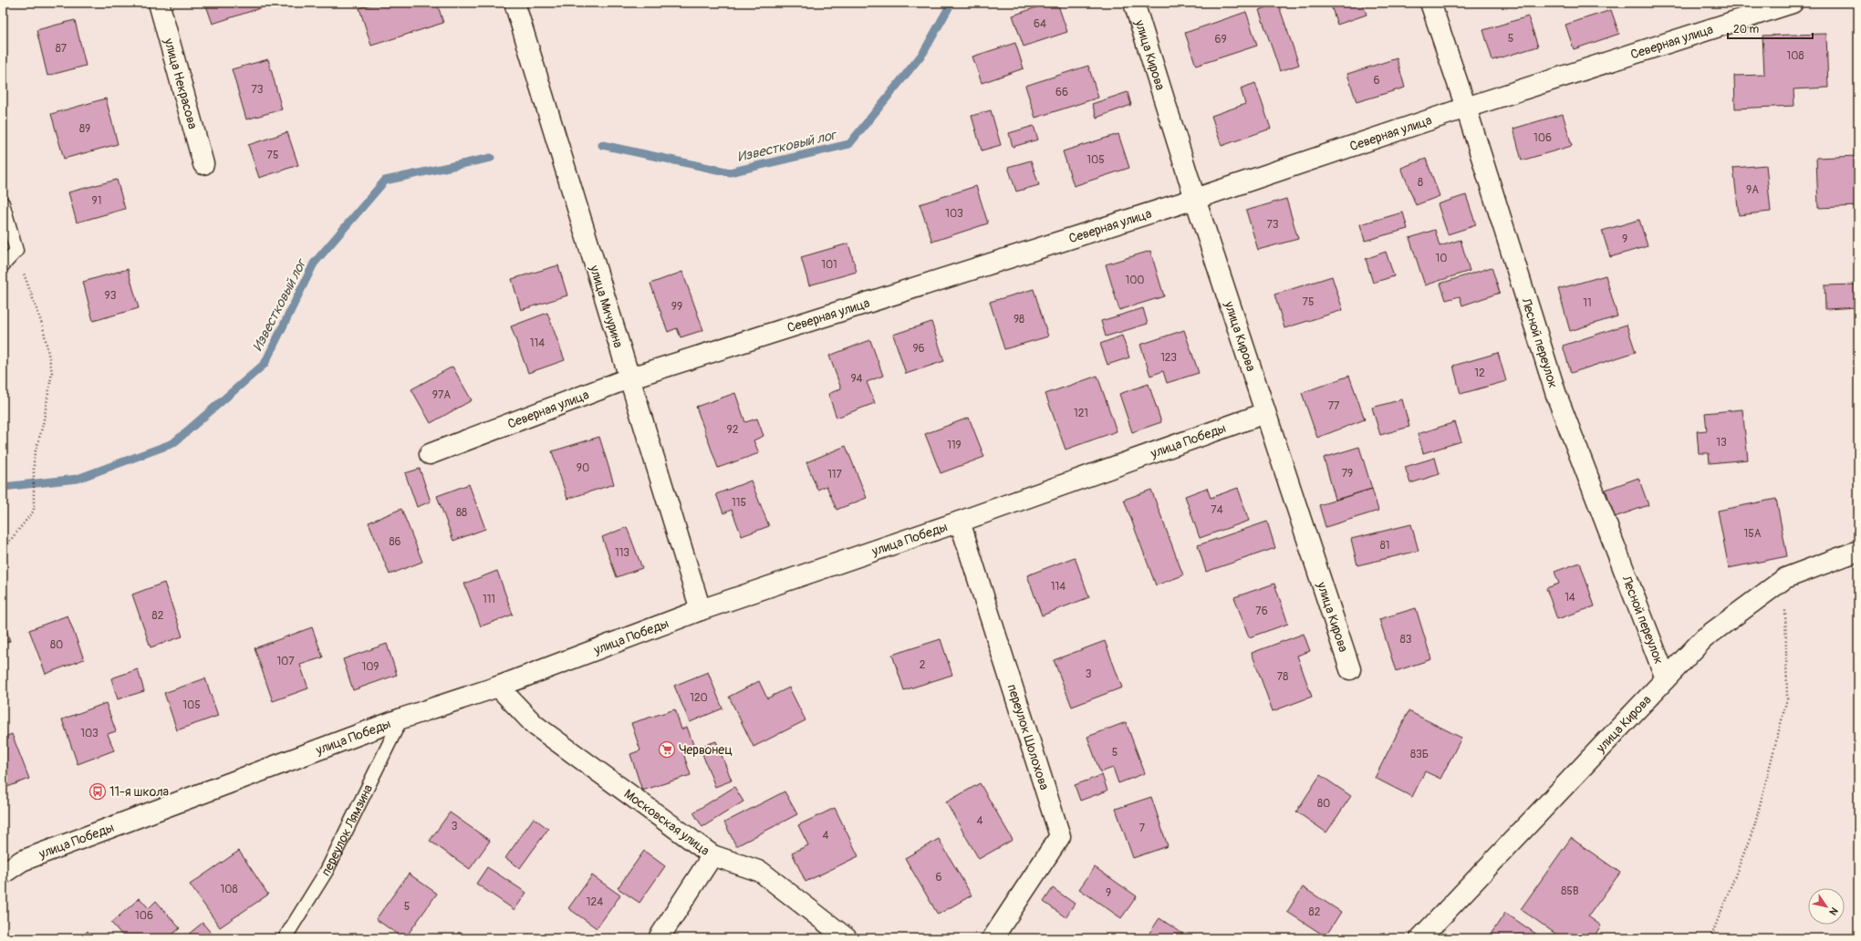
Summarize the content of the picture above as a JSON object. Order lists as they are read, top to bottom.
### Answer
{
  "streets": {
    "street": [
      "Северная улица",
      "улица Кирова",
      "улица Некрасова",
      "улица Мичурина",
      "Лесной переулок",
      "улица Победы",
      "переулок Шолохова",
      "Московская улица"
    ],
    "lane": ["переулок Лямзина"]
  },
  "crossings": [
    ["Северная улица", "улица Кирова"],
    ["Северная улица", "улица Мичурина"],
    ["Северная улица", "Лесной переулок"],
    ["улица Кирова", "Лесной переулок"],
    ["улица Кирова", "улица Победы"],
    ["улица Мичурина", "улица Победы"],
    ["улица Победы", "переулок Шолохова"],
    ["улица Победы", "Московская улица"],
    ["улица Победы", "переулок Лямзина"]
  ],
  "water": ["Известковый лог"],
  "places": {
    "supermarket": ["Червонец"],
    "bus stop": ["11-я школа"]
  },
  "house_numbers": [
    "64",
    "5",
    "69",
    "87",
    "108",
    "6",
    "73",
    "66",
    "89",
    "106",
    "75",
    "105",
    "8",
    "9А",
    "91",
    "103",
    "73",
    "9",
    "10",
    "101",
    "100",
    "93",
    "75",
    "11",
    "99",
    "98",
    "114",
    "96",
    "123",
    "12",
    "94",
    "97А",
    "77",
    "121",
    "92",
    "13",
    "119",
    "90",
    "79",
    "117",
    "115",
    "74",
    "88",
    "15А",
    "86",
    "81",
    "113",
    "114",
    "14",
    "111",
    "76",
    "82",
    "83",
    "80",
    "107",
    "2",
    "109",
    "3",
    "78",
    "120",
    "105",
    "103",
    "5",
    "83Б",
    "80",
    "4",
    "3",
    "7",
    "4",
    "6",
    "108",
    "85В",
    "9",
    "124",
    "5",
    "82",
    "106"
  ],
  "scale_bar": "20 m",
  "north": "bottom right"
}
